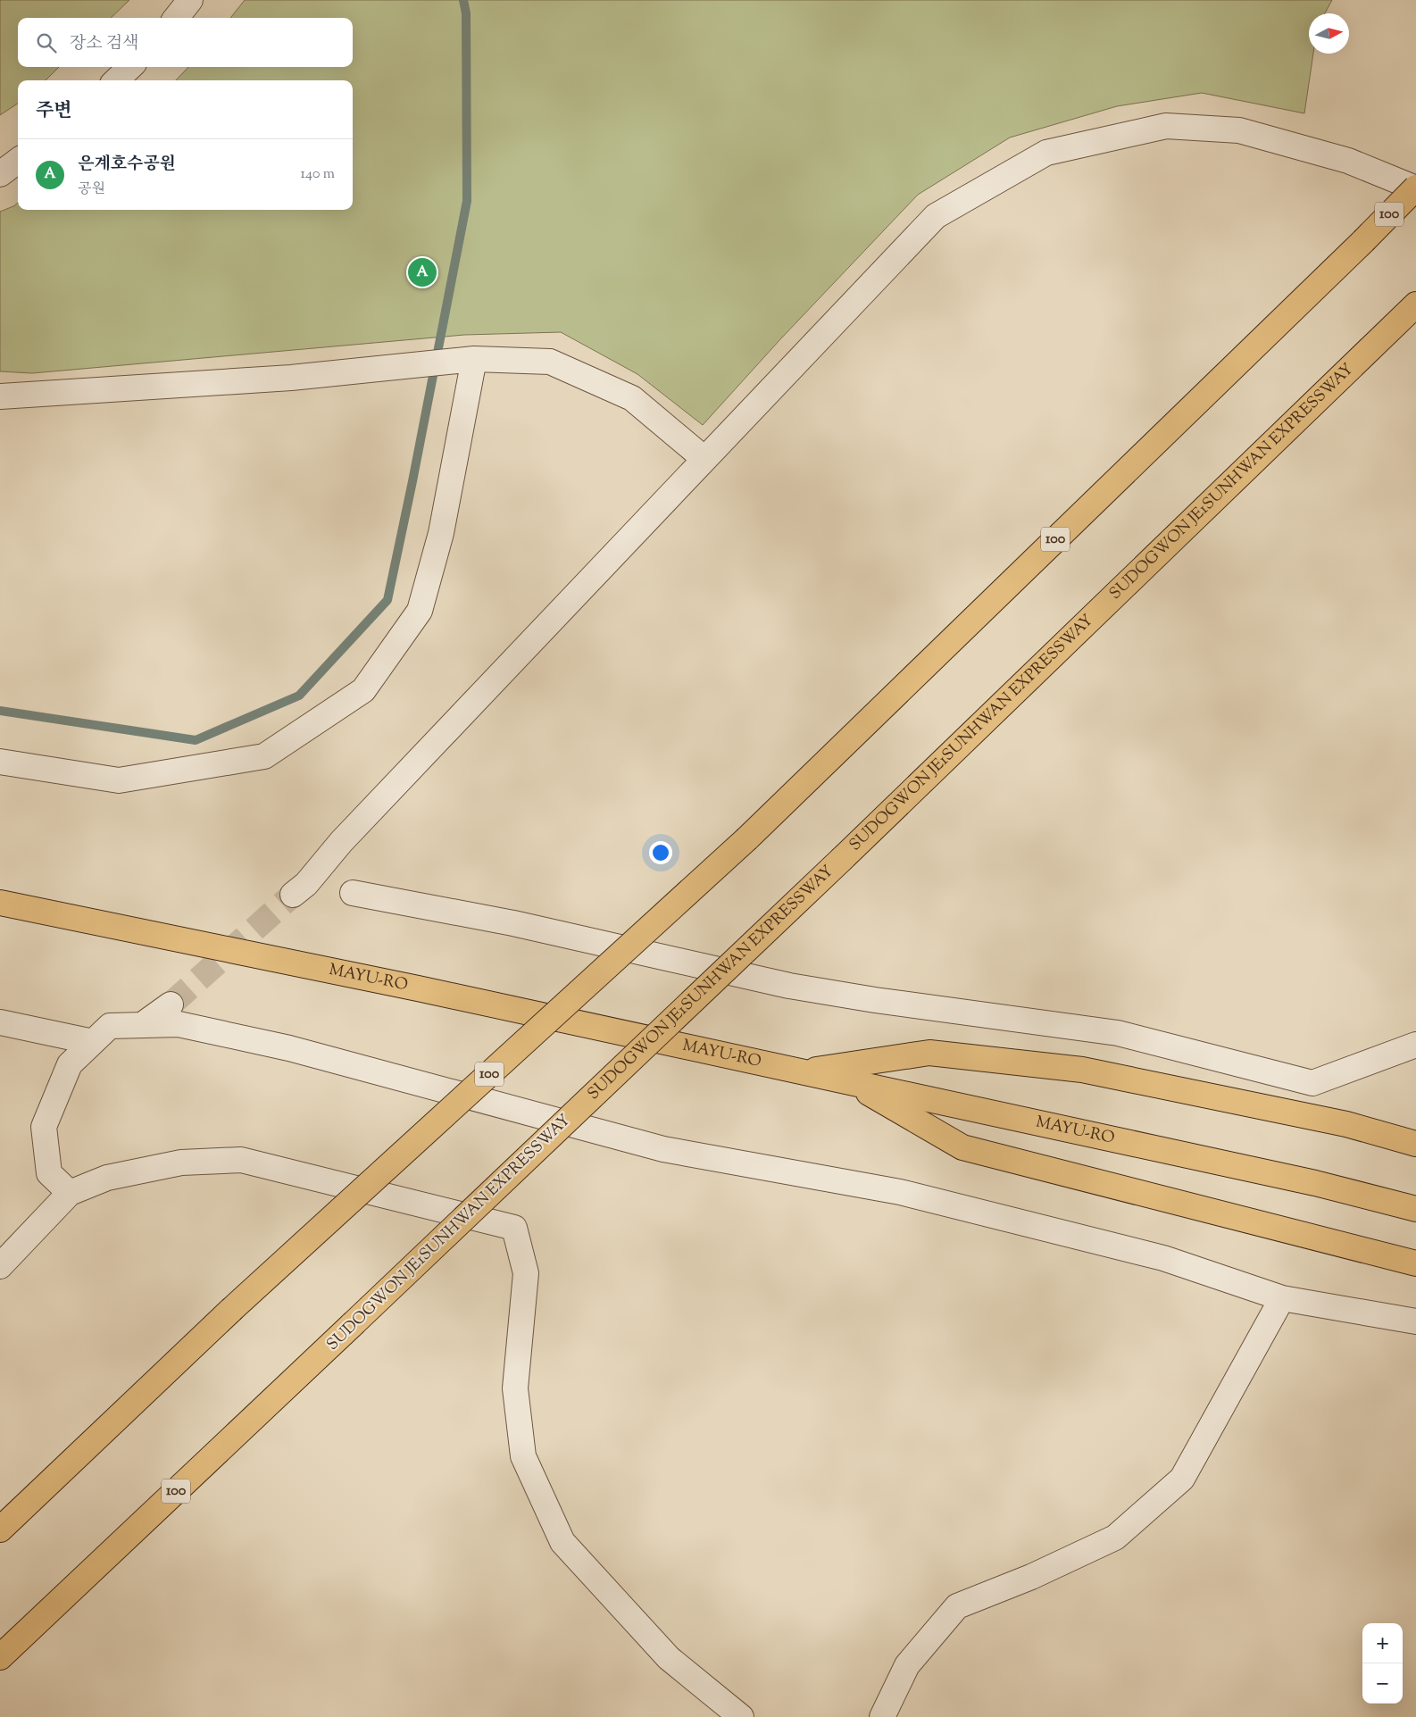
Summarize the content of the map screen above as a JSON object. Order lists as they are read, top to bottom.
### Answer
{
  "streets": {
    "main road": ["100", "SUDOGWON JE1SUNHWAN EXPRESSWAY", "MAYU-RO"]
  },
  "north": "right",
  "page": {
    "search": "장소 검색",
    "heading": "주변",
    "list": [
      {
        "mark": "A",
        "name": "은계호수공원",
        "note": "공원",
        "value": "140 m"
      }
    ],
    "pins": "A",
    "map_buttons": ["+", "−"]
  }
}
